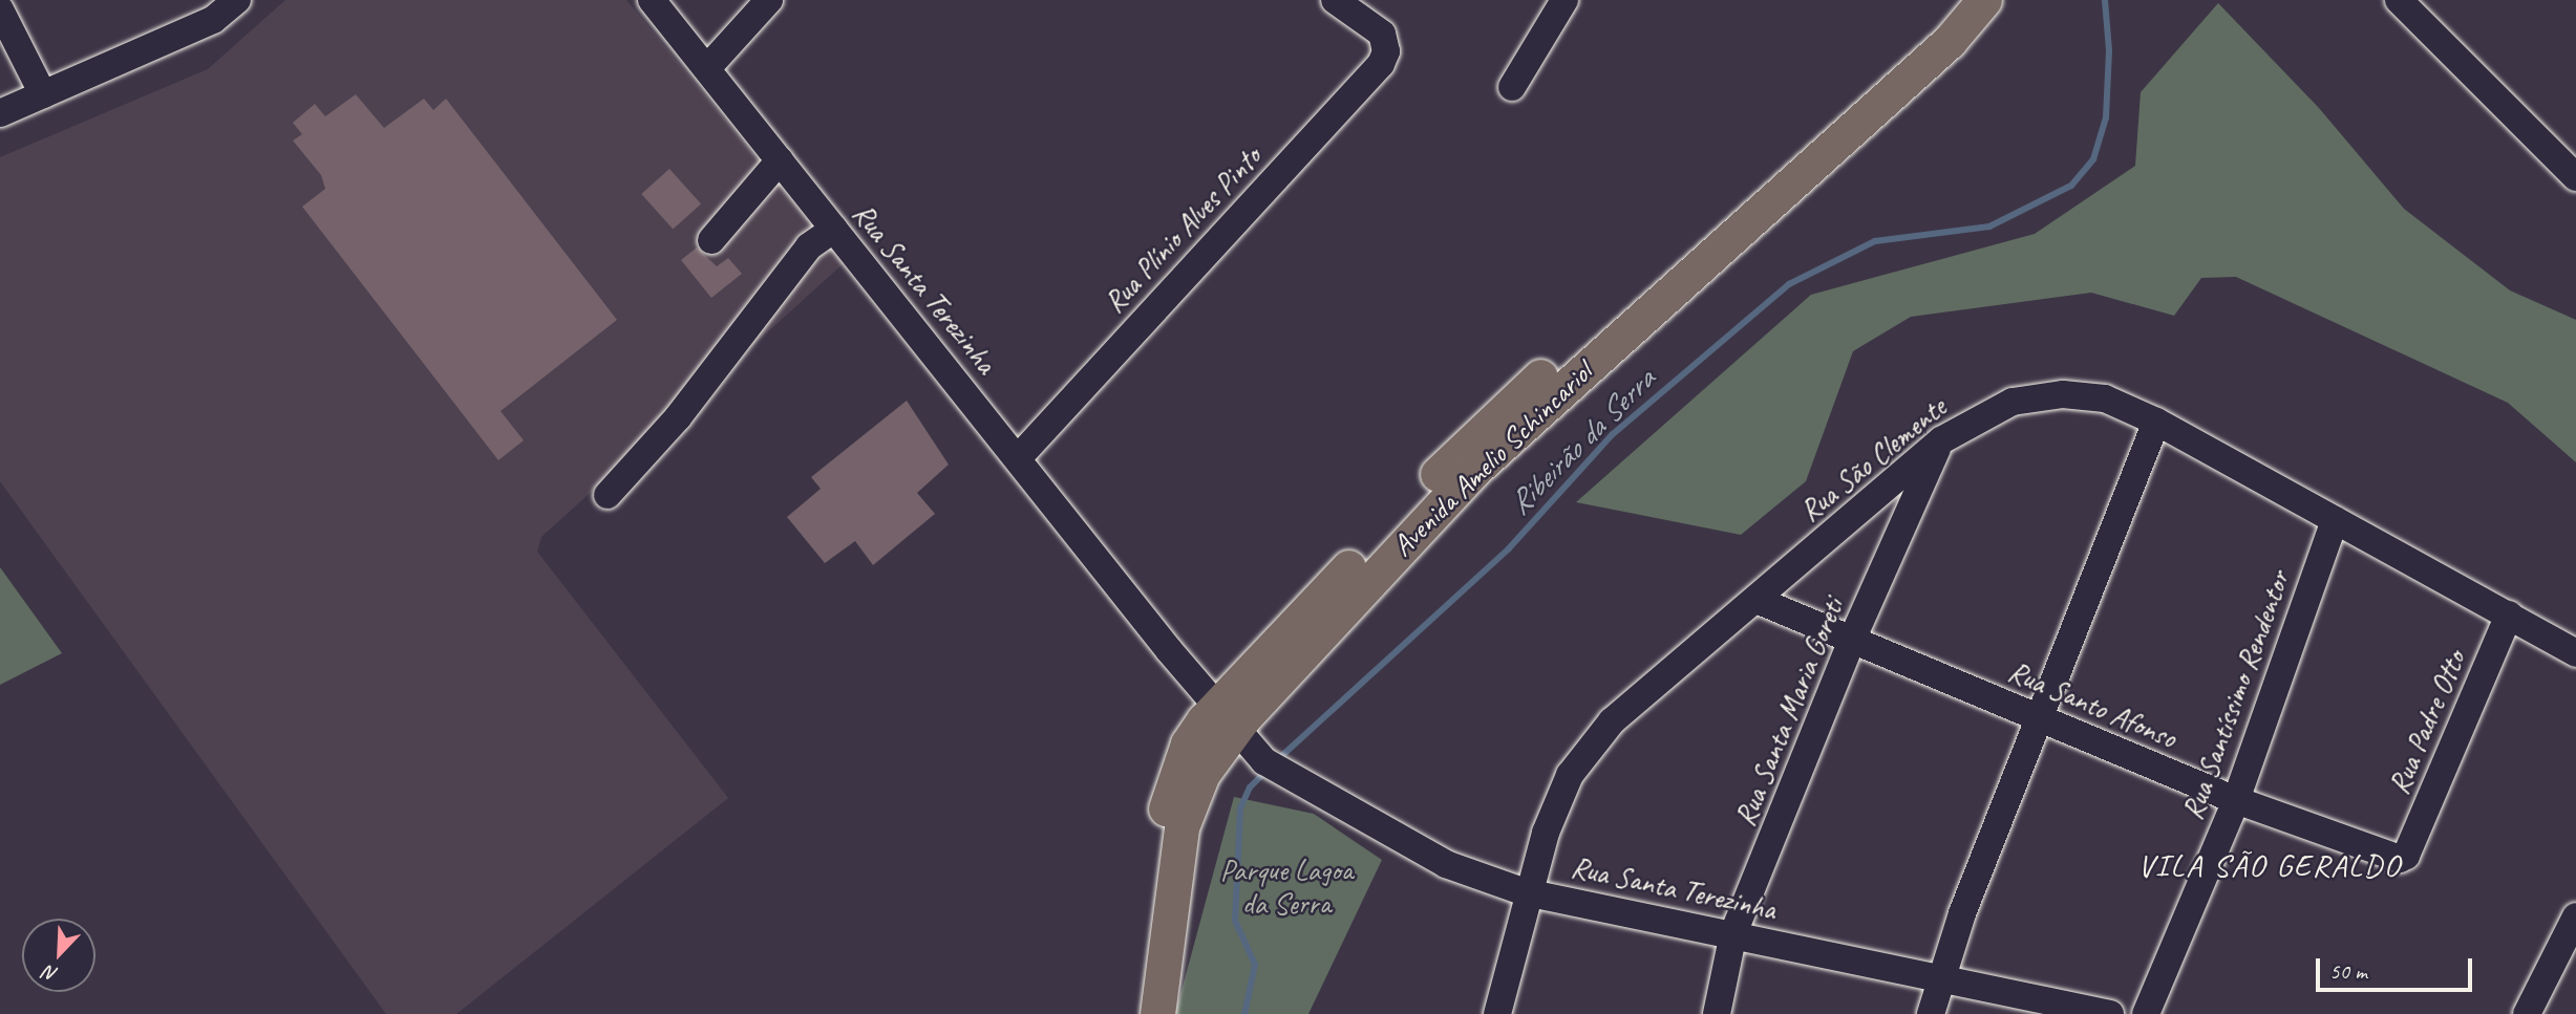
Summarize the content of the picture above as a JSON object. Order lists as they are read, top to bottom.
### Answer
{
  "streets": {
    "main road": ["Avenida Amelio Schincariol"],
    "street": [
      "Rua Plínio Alves Pinto",
      "Rua Santa Terezinha",
      "Rua São Clemente",
      "Rua Santíssimo Rendentor",
      "Rua Santo Afonso",
      "Rua Santa Maria Goreti",
      "Rua Padre Otto"
    ]
  },
  "crossings": [
    ["Rua Plínio Alves Pinto", "Rua Santa Terezinha"],
    ["Rua Santa Terezinha", "Avenida Amelio Schincariol"],
    ["Rua Santa Terezinha", "Rua São Clemente"],
    ["Rua Santa Terezinha", "Rua Santa Maria Goreti"],
    ["Rua São Clemente", "Rua Santíssimo Rendentor"],
    ["Rua São Clemente", "Rua Santo Afonso"],
    ["Rua São Clemente", "Rua Santa Maria Goreti"],
    ["Rua São Clemente", "Rua Padre Otto"],
    ["Rua Santíssimo Rendentor", "Rua Santo Afonso"],
    ["Rua Santo Afonso", "Rua Santa Maria Goreti"],
    ["Rua Santo Afonso", "Rua Padre Otto"]
  ],
  "districts": ["VILA SÃO GERALDO"],
  "water": ["Ribeirão da Serra"],
  "parks": ["Parque Lagoa da Serra"],
  "scale_bar": "50 m",
  "north": "bottom left"
}
